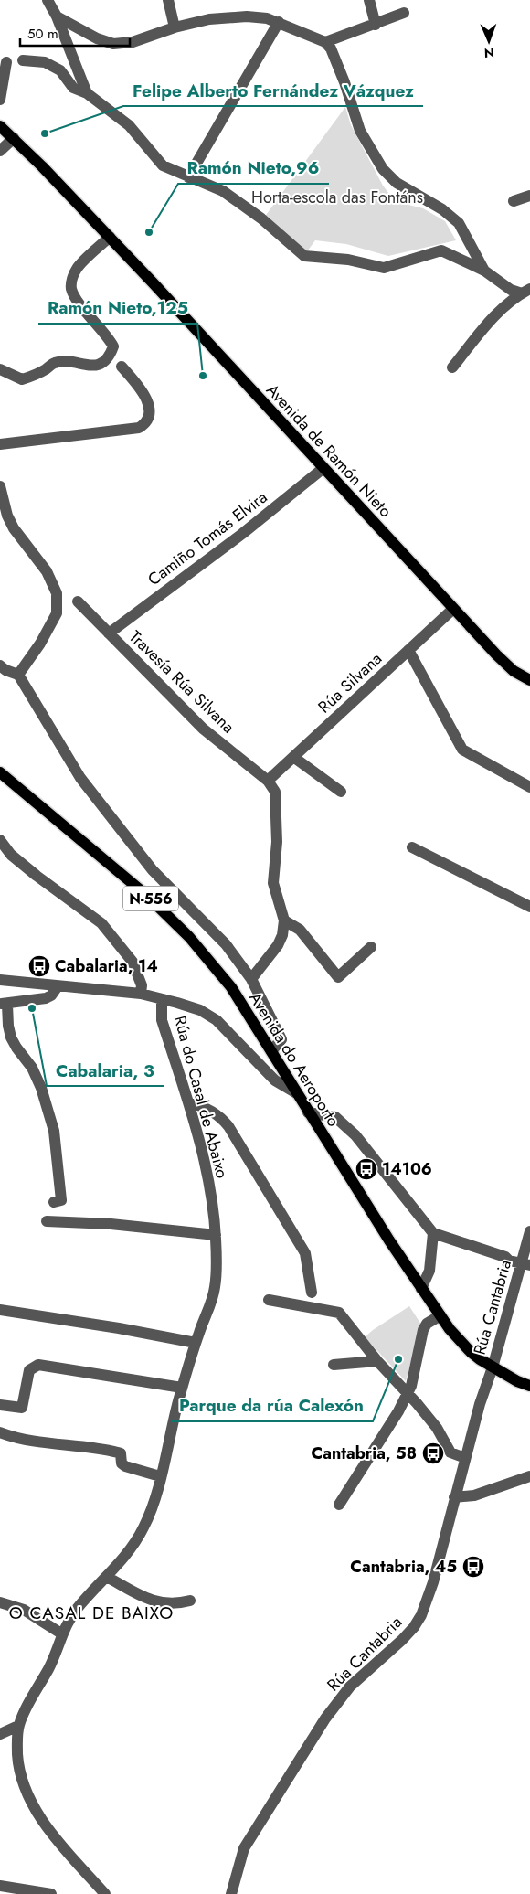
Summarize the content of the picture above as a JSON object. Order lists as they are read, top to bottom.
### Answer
{
  "streets": {
    "main road": ["Avenida de Ramón Nieto", "N-556", "Avenida do Aeroporto"],
    "street": [
      "Camiño Tomás Elvira",
      "Travesía Rúa Silvana",
      "Rúa Silvana",
      "Rúa do Casal de Abaixo",
      "Rúa Cantabria"
    ]
  },
  "crossings": [
    ["Avenida de Ramón Nieto", "Camiño Tomás Elvira"],
    ["Avenida de Ramón Nieto", "Rúa Silvana"],
    ["Camiño Tomás Elvira", "Travesía Rúa Silvana"],
    ["Travesía Rúa Silvana", "Rúa Silvana"],
    ["Avenida do Aeroporto", "Rúa Cantabria"]
  ],
  "districts": ["O CASAL DE BAIXO"],
  "parks": ["Horta-escola das Fontáns"],
  "places": {
    "other": [
      "Felipe Alberto Fernández Vázquez",
      "Ramón Nieto,96",
      "Ramón Nieto,125",
      "Cabalaria, 3",
      "Parque da rúa Calexón"
    ],
    "bus stop": [
      "Cabalaria, 14",
      "14106",
      "Cantabria, 58",
      "Cantabria, 45"
    ]
  },
  "scale_bar": "50 m",
  "north": "bottom"
}
